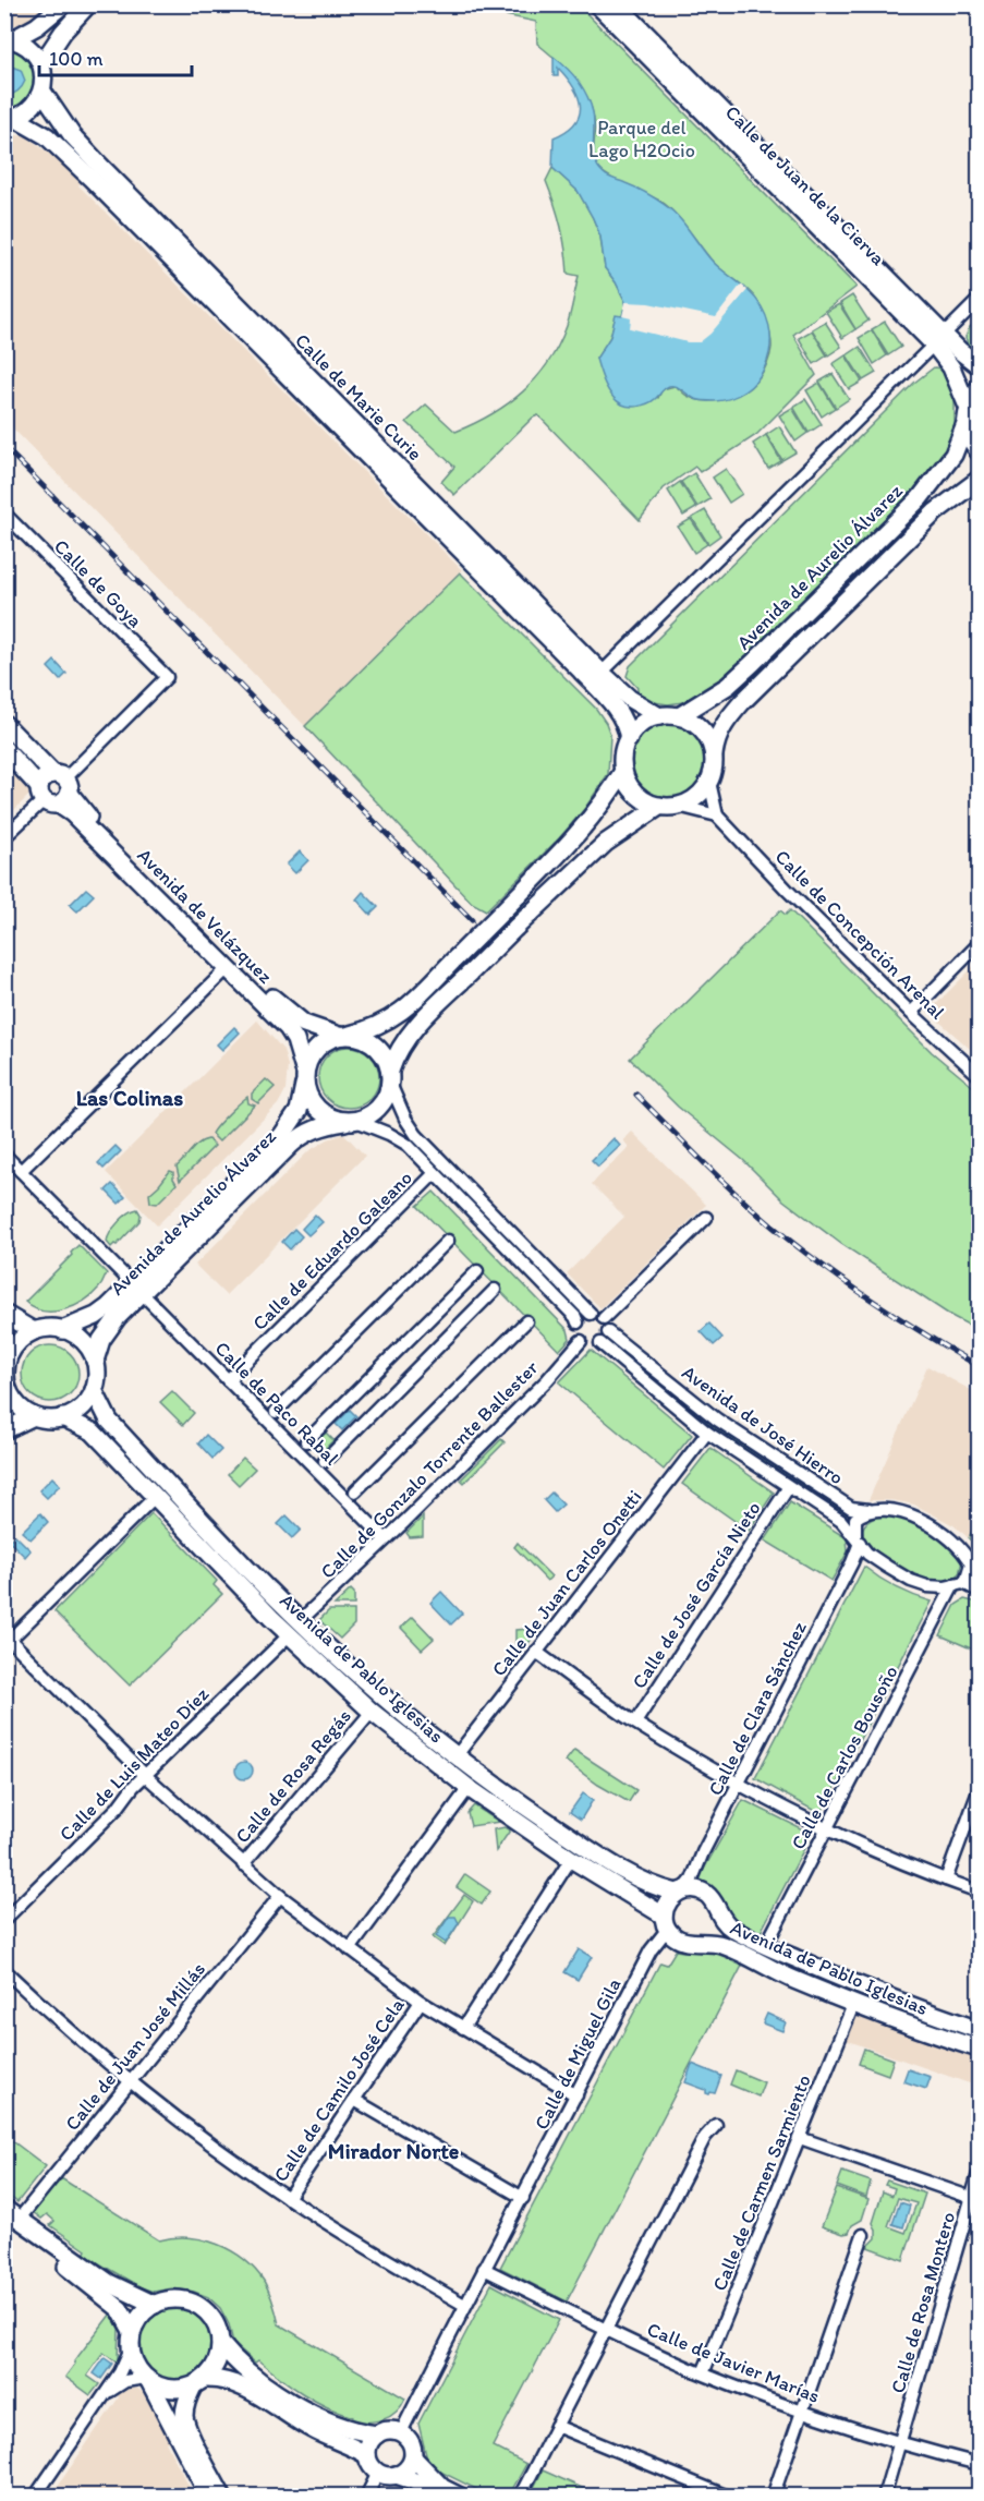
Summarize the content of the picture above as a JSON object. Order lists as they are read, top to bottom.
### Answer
{
  "streets": {
    "street": [
      "Calle de Juan de la Cierva",
      "Calle de Marie Curie",
      "Avenida de Aurelio Álvarez",
      "Calle de Goya",
      "Avenida de Velázquez",
      "Calle de Concepción Arenal",
      "Calle de Eduardo Galeano",
      "Calle de Paco Rabal",
      "Avenida de José Hierro",
      "Calle de Gonzalo Torrente Ballester",
      "Calle de Juan Carlos Onetti",
      "Calle de José García Nieto",
      "Avenida de Pablo Iglesias",
      "Calle de Clara Sánchez",
      "Calle de Carlos Bousoño",
      "Calle de Luis Mateo Díez",
      "Calle de Rosa Regás",
      "Calle de Juan José Millás",
      "Calle de Miguel Gila",
      "Calle de Camilo José Cela",
      "Calle de Carmen Sarmiento",
      "Calle de Rosa Montero",
      "Calle de Javier Marías"
    ]
  },
  "crossings": [
    ["Calle de Juan de la Cierva", "Avenida de Aurelio Álvarez"],
    ["Calle de Marie Curie", "Avenida de Aurelio Álvarez"],
    ["Avenida de Aurelio Álvarez", "Avenida de Velázquez"],
    ["Avenida de Aurelio Álvarez", "Calle de Paco Rabal"],
    ["Avenida de Aurelio Álvarez", "Avenida de Pablo Iglesias"],
    ["Calle de Goya", "Avenida de Velázquez"],
    ["Calle de Eduardo Galeano", "Calle de Paco Rabal"],
    ["Calle de Paco Rabal", "Calle de Gonzalo Torrente Ballester"],
    ["Avenida de José Hierro", "Calle de Gonzalo Torrente Ballester"],
    ["Avenida de José Hierro", "Calle de Juan Carlos Onetti"],
    ["Avenida de José Hierro", "Calle de José García Nieto"],
    ["Avenida de José Hierro", "Calle de Clara Sánchez"],
    ["Avenida de José Hierro", "Calle de Carlos Bousoño"],
    ["Calle de Gonzalo Torrente Ballester", "Avenida de Pablo Iglesias"],
    ["Calle de Juan Carlos Onetti", "Avenida de Pablo Iglesias"],
    ["Avenida de Pablo Iglesias", "Calle de Clara Sánchez"],
    ["Avenida de Pablo Iglesias", "Calle de Carlos Bousoño"],
    ["Avenida de Pablo Iglesias", "Calle de Luis Mateo Díez"],
    ["Avenida de Pablo Iglesias", "Calle de Rosa Regás"],
    ["Avenida de Pablo Iglesias", "Calle de Miguel Gila"],
    ["Avenida de Pablo Iglesias", "Calle de Carmen Sarmiento"],
    ["Calle de Clara Sánchez", "Calle de Miguel Gila"],
    ["Calle de Miguel Gila", "Calle de Javier Marías"],
    ["Calle de Carmen Sarmiento", "Calle de Javier Marías"],
    ["Calle de Rosa Montero", "Calle de Javier Marías"]
  ],
  "districts": ["Las Colinas", "Mirador Norte"],
  "parks": ["Parque del Lago H2Ocio"],
  "scale_bar": "100 m"
}
